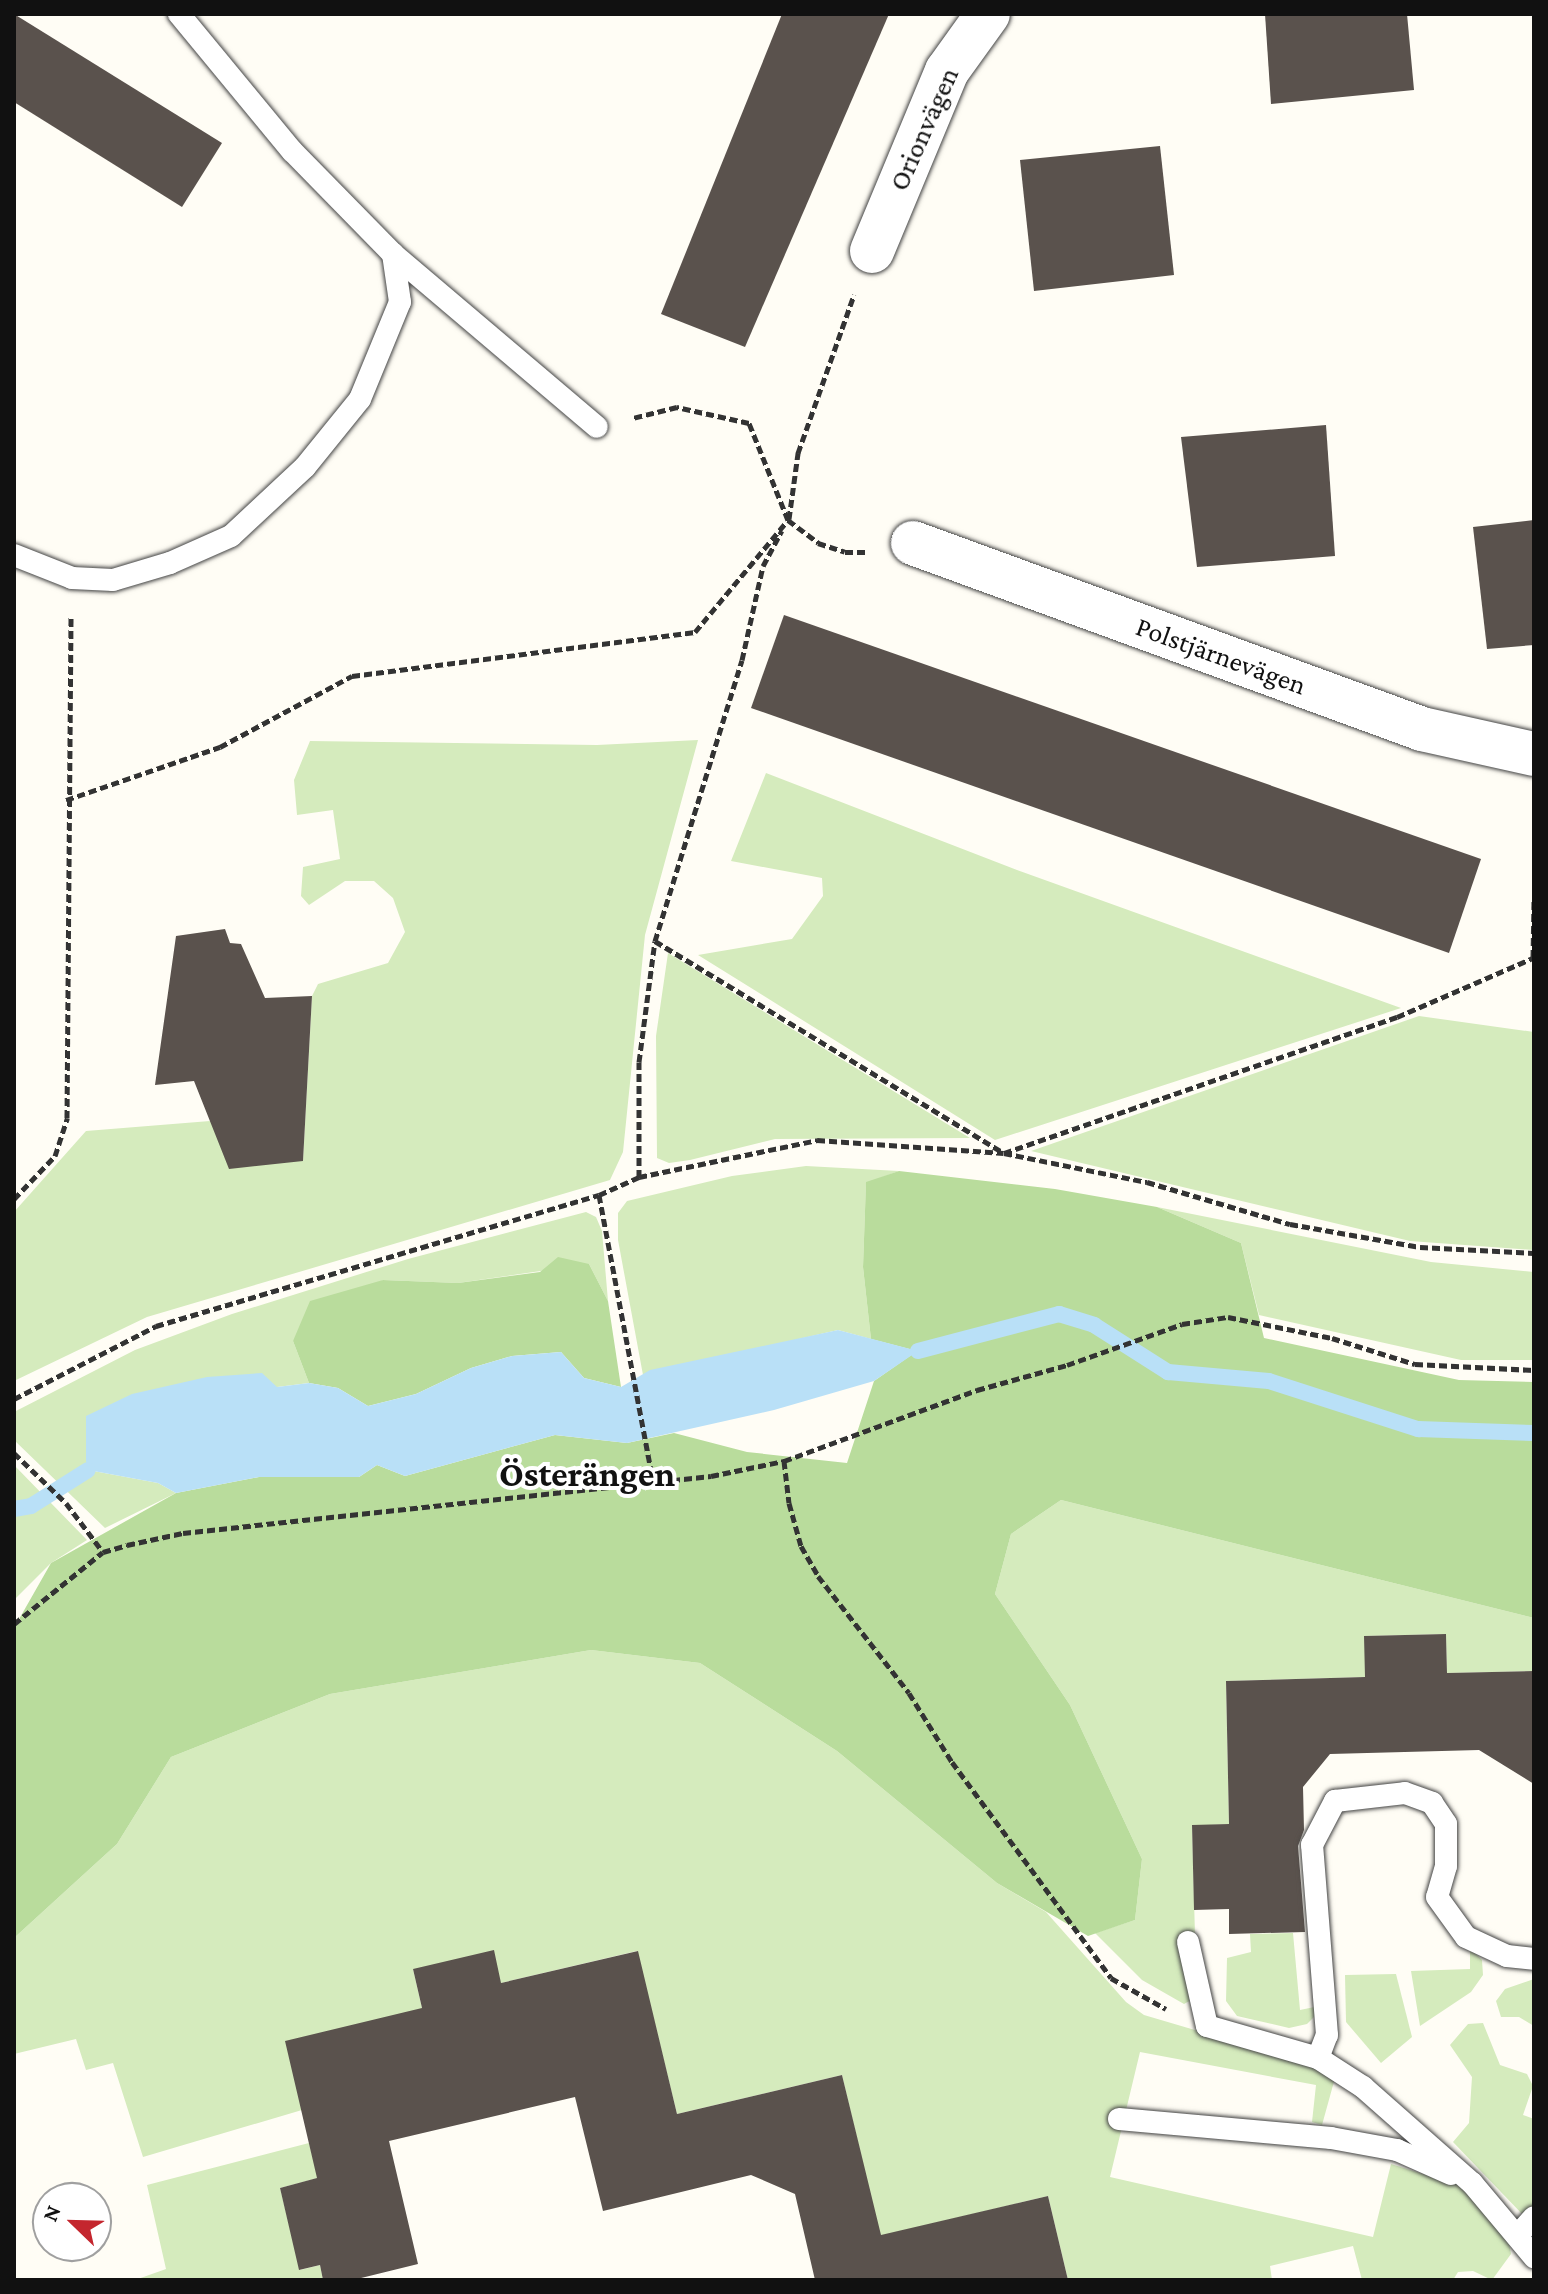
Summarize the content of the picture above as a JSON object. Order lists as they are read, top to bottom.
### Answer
{
  "streets": {
    "street": ["Orionvägen", "Polstjärnevägen"]
  },
  "districts": ["Österängen"],
  "north": "top left"
}
